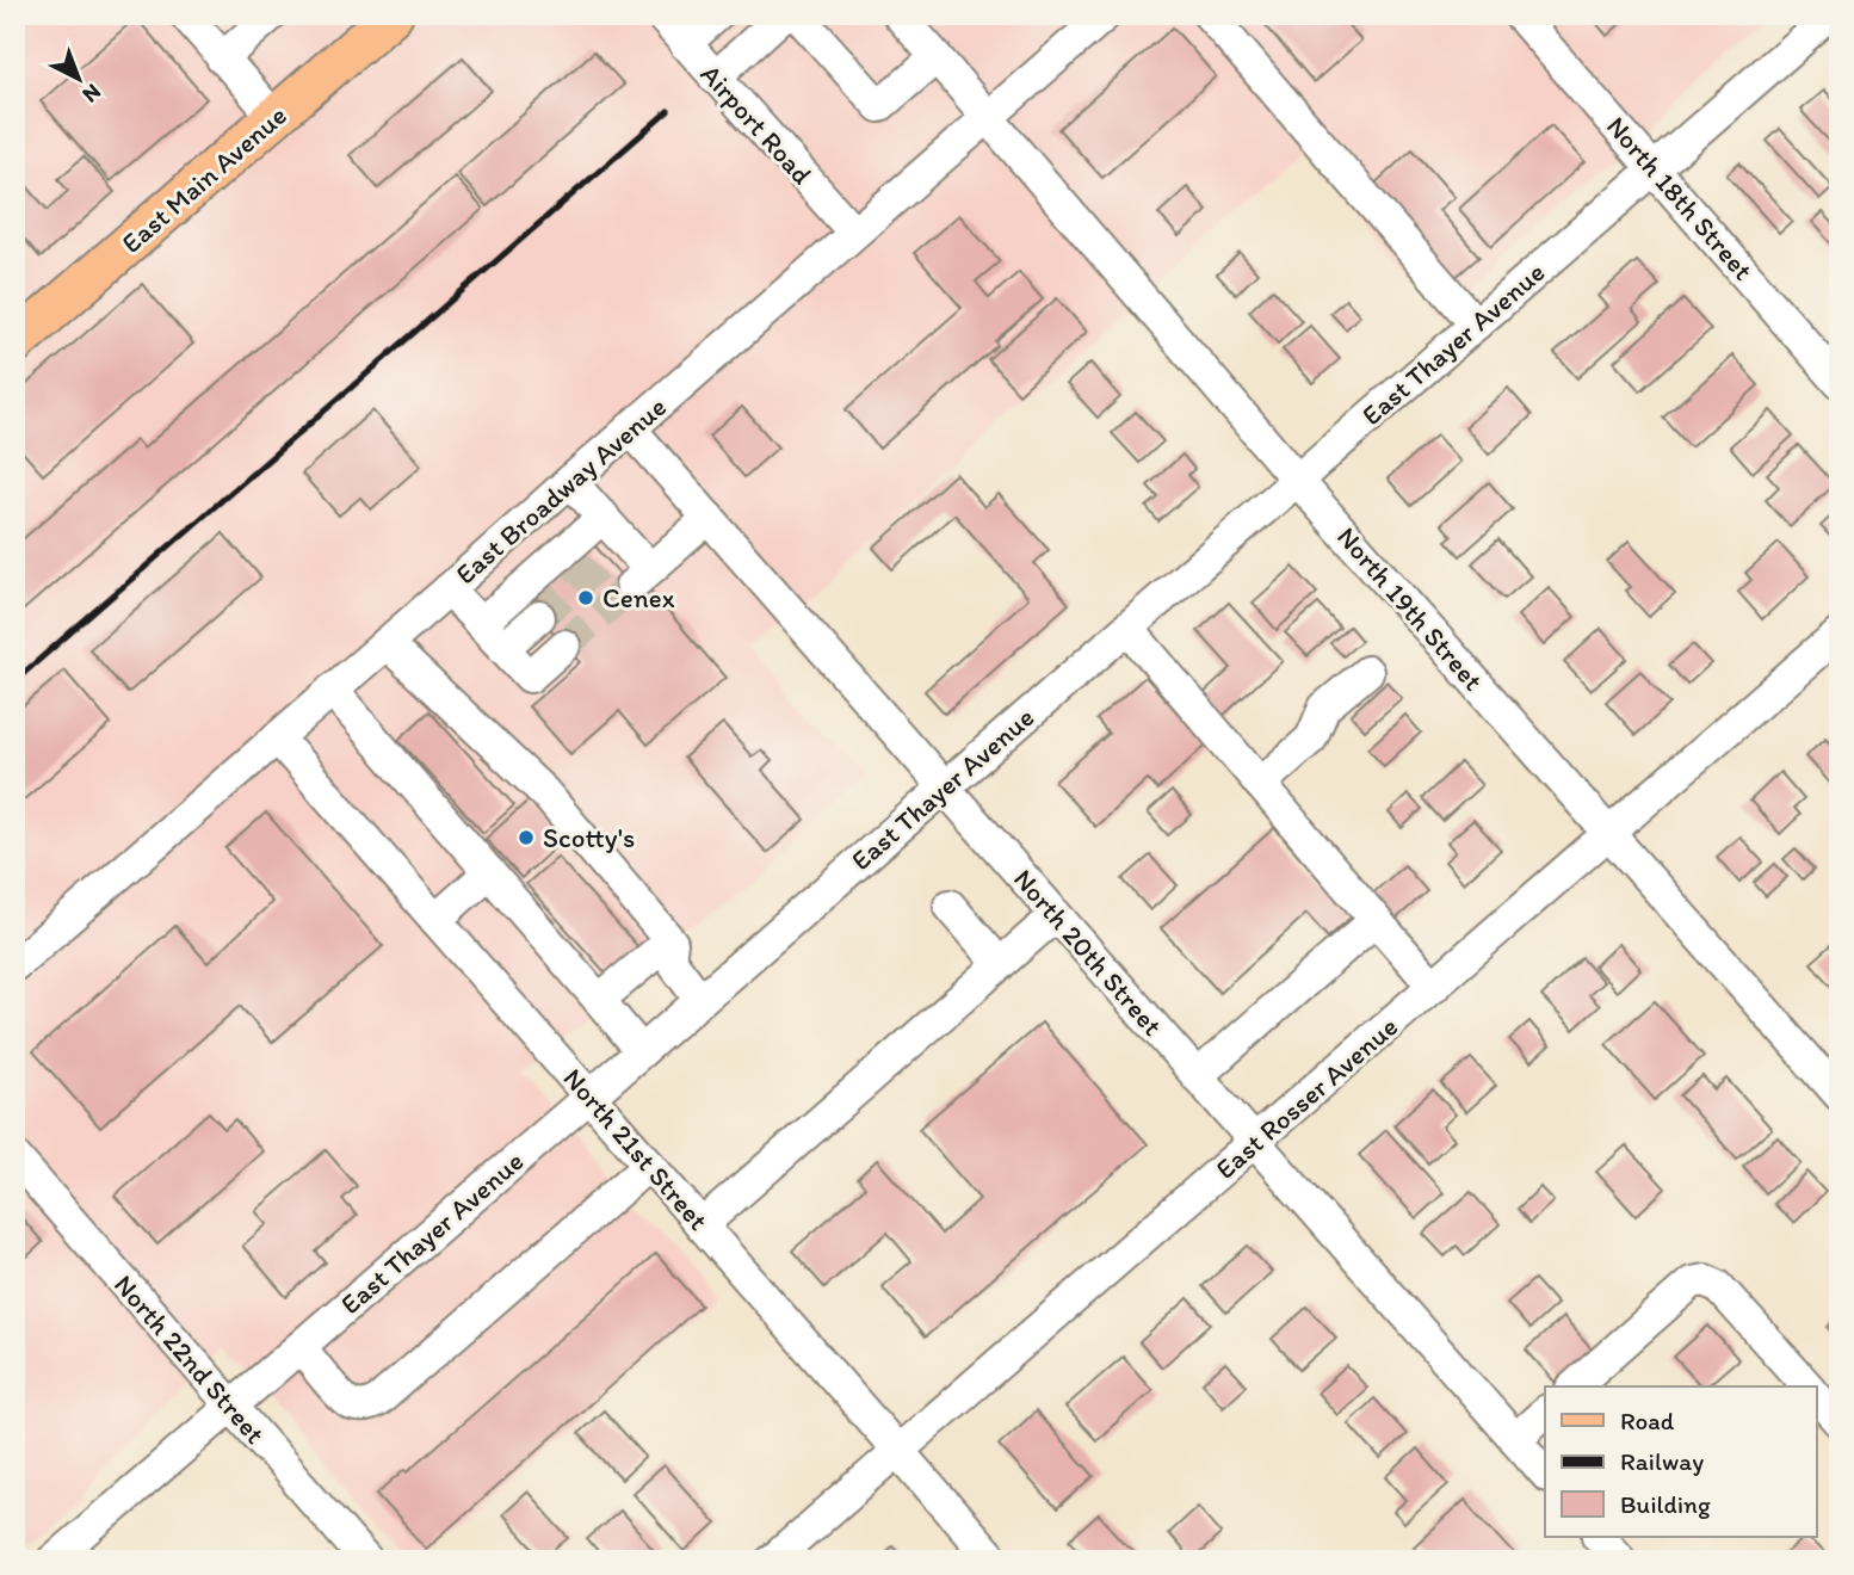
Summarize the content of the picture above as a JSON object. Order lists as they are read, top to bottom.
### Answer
{
  "streets": {
    "main road": ["East Main Avenue"],
    "street": [
      "Airport Road",
      "North 18th Street",
      "East Thayer Avenue",
      "East Broadway Avenue",
      "North 19th Street",
      "North 20th Street",
      "East Rosser Avenue",
      "North 21st Street",
      "North 22nd Street"
    ]
  },
  "crossings": [
    ["Airport Road", "East Broadway Avenue"],
    ["North 18th Street", "East Thayer Avenue"],
    ["East Thayer Avenue", "North 19th Street"],
    ["East Thayer Avenue", "North 20th Street"],
    ["East Thayer Avenue", "North 21st Street"],
    ["East Thayer Avenue", "North 22nd Street"],
    ["East Broadway Avenue", "North 19th Street"],
    ["East Broadway Avenue", "North 20th Street"],
    ["East Broadway Avenue", "North 21st Street"],
    ["North 19th Street", "East Rosser Avenue"],
    ["North 20th Street", "East Rosser Avenue"],
    ["East Rosser Avenue", "North 21st Street"]
  ],
  "places": ["Cenex", "Scotty's"],
  "legend": ["Road", "Railway", "Building"],
  "north": "bottom right"
}
